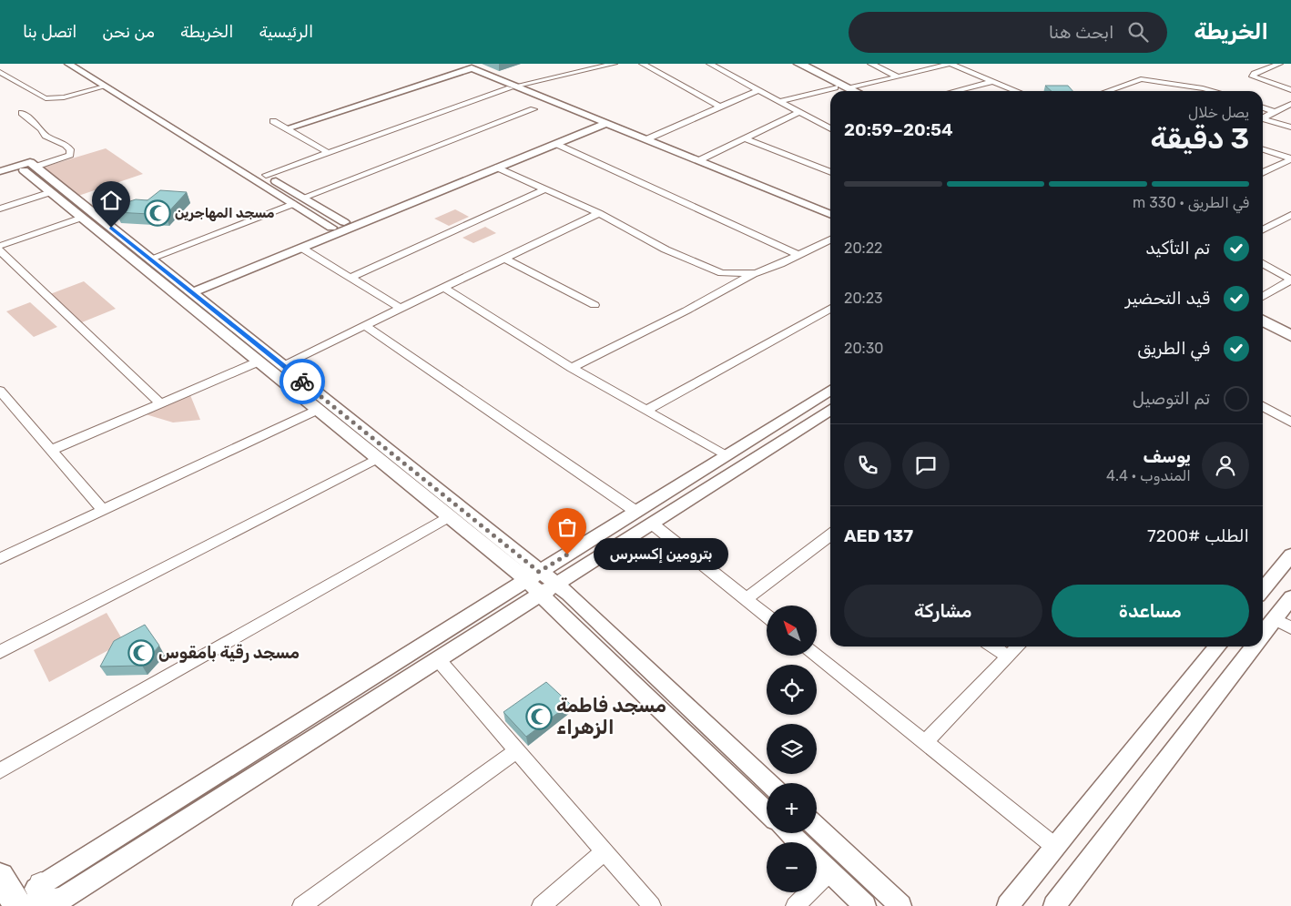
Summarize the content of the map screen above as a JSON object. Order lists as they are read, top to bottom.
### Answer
{
  "places": {
    "mosque": ["مسجد المهاجرين", "مسجد رقية بامقوس", "مسجد فاطمة الزهراء"],
    "other": ["بترومين إكسبرس"]
  },
  "north": "top left",
  "page": {
    "header": "الخريطة",
    "search": "ابحث هنا",
    "nav": [
      "الرئيسية",
      "الخريطة",
      "من نحن",
      "اتصل بنا"
    ],
    "heading": ["3 دقيقة", "يصل خلال", "20:54–20:59"],
    "panel": [
      "يوسف",
      "المندوب · 4.4",
      "الطلب #7200",
      "AED 137"
    ],
    "bar": "في الطريق · 330 m",
    "list": [
      ["تم التأكيد", "20:22"],
      ["قيد التحضير", "20:23"],
      ["في الطريق", "20:30"],
      "تم التوصيل"
    ],
    "bubble": "بترومين إكسبرس",
    "buttons": ["مساعدة", "مشاركة"],
    "map_buttons": ["+", "−"]
  }
}
